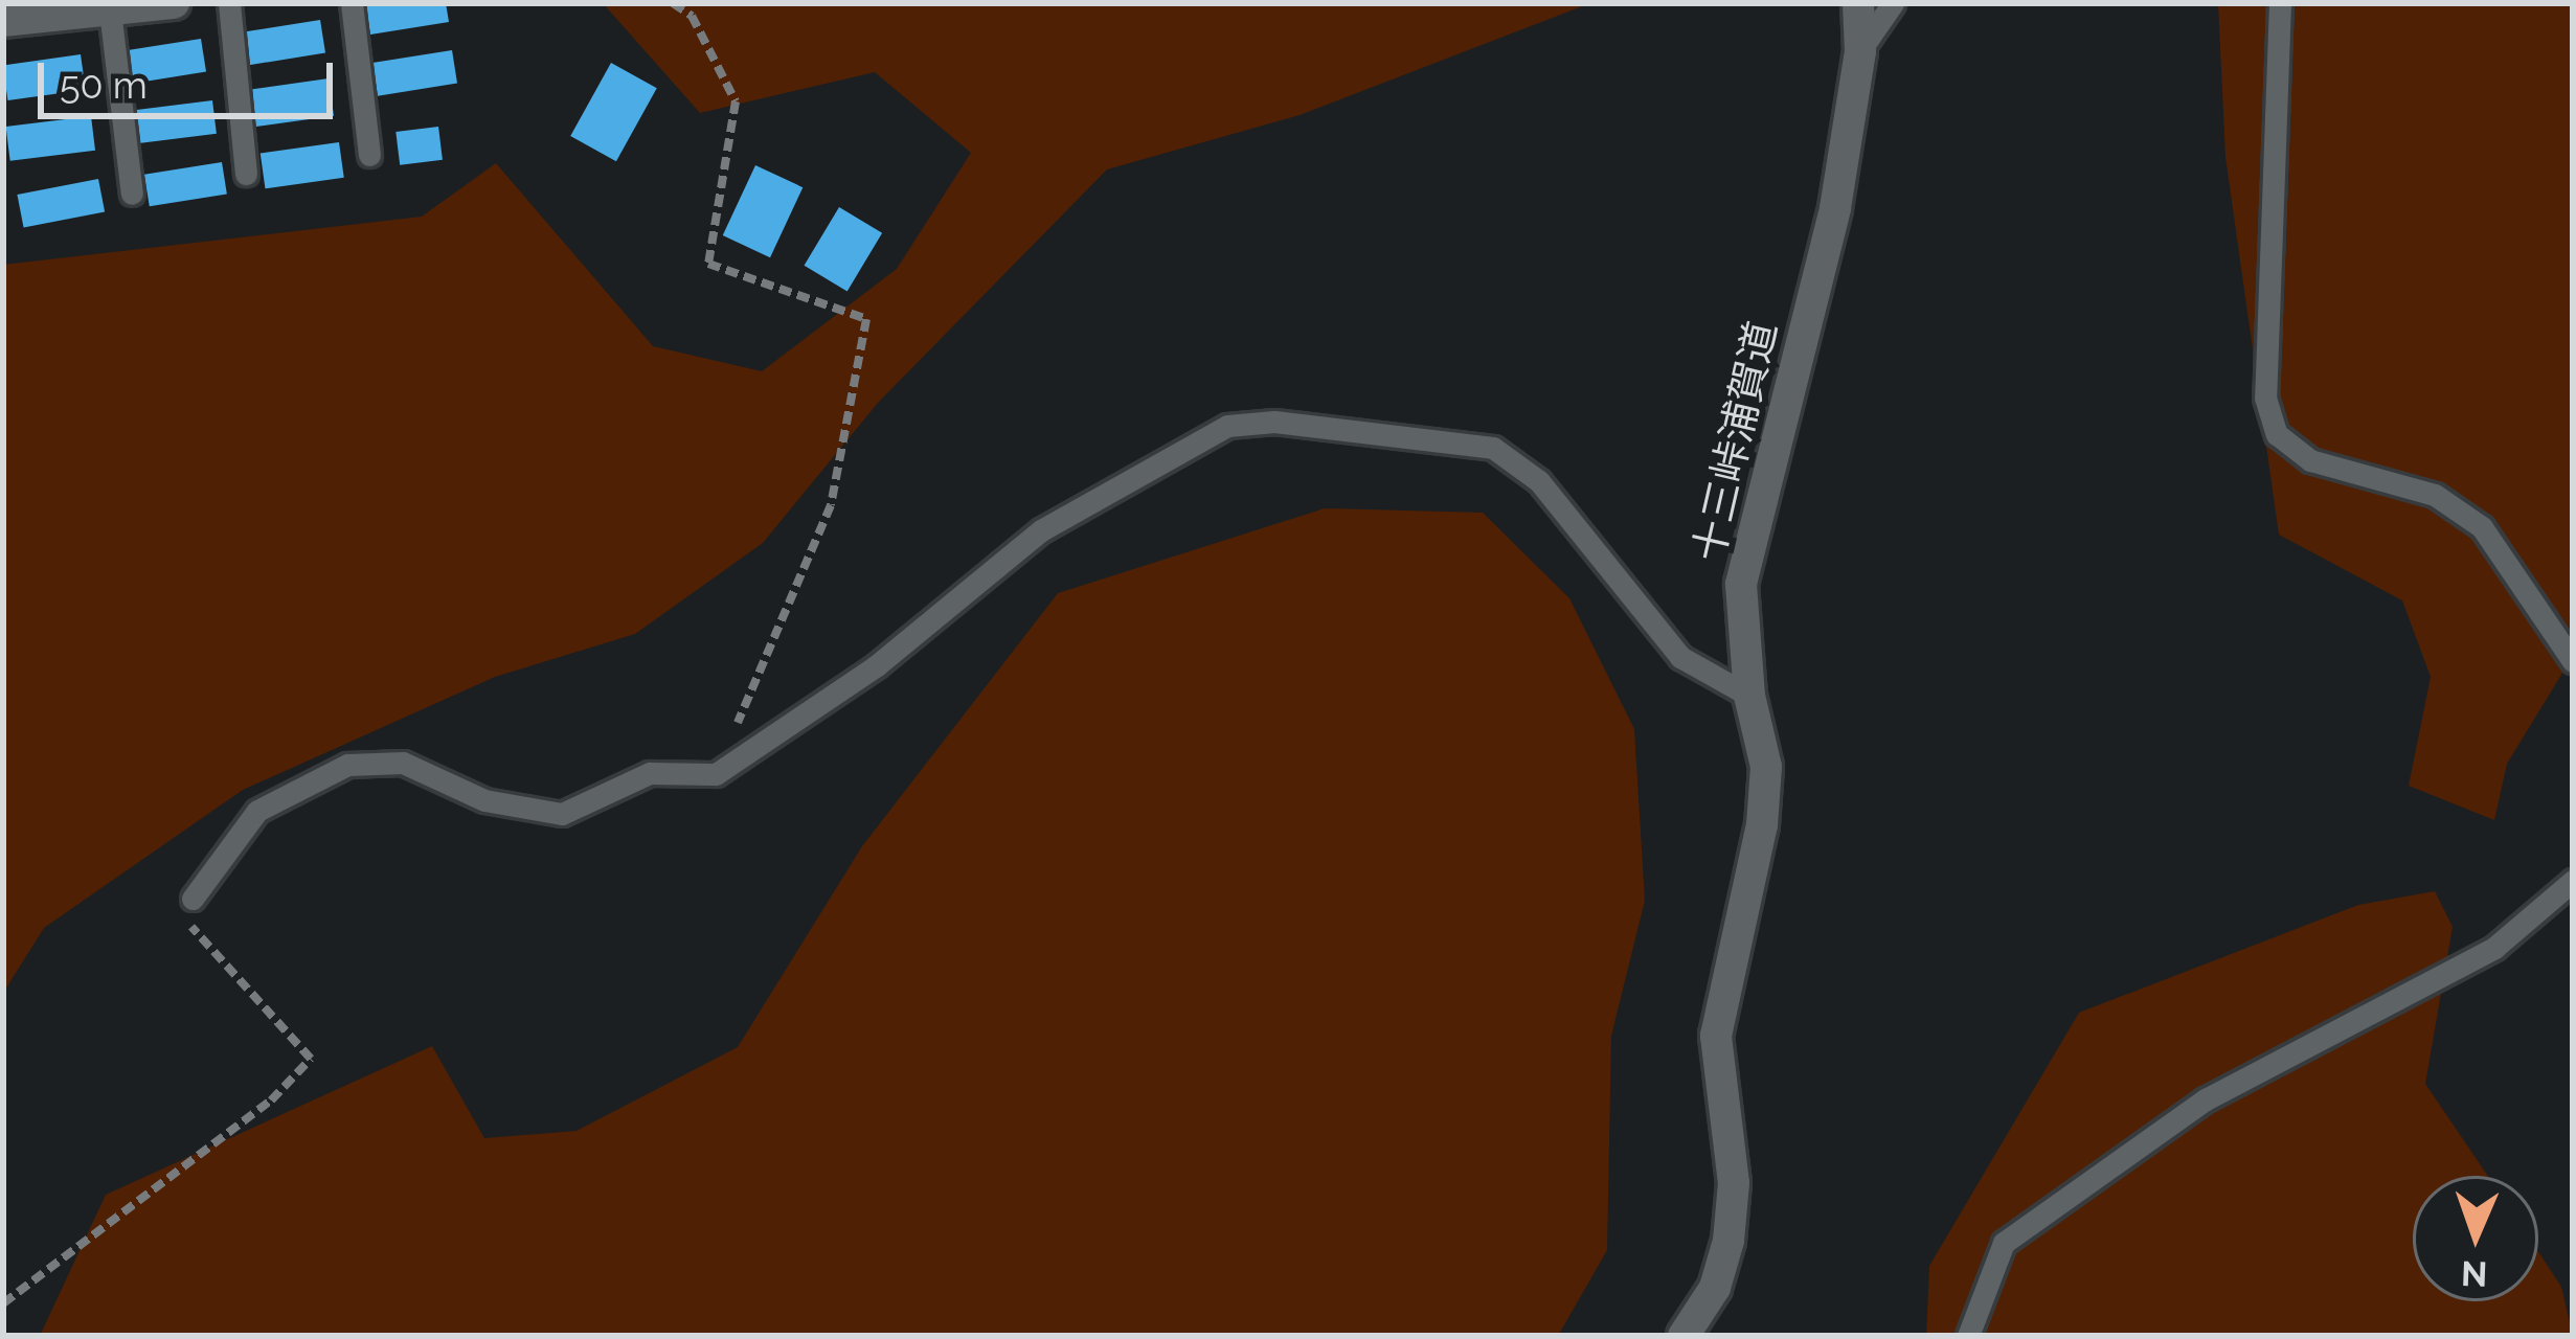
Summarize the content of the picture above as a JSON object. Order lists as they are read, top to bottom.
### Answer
{
  "streets": {
    "street": ["十三峠浦賀道"]
  },
  "scale_bar": "50 m",
  "north": "bottom"
}
